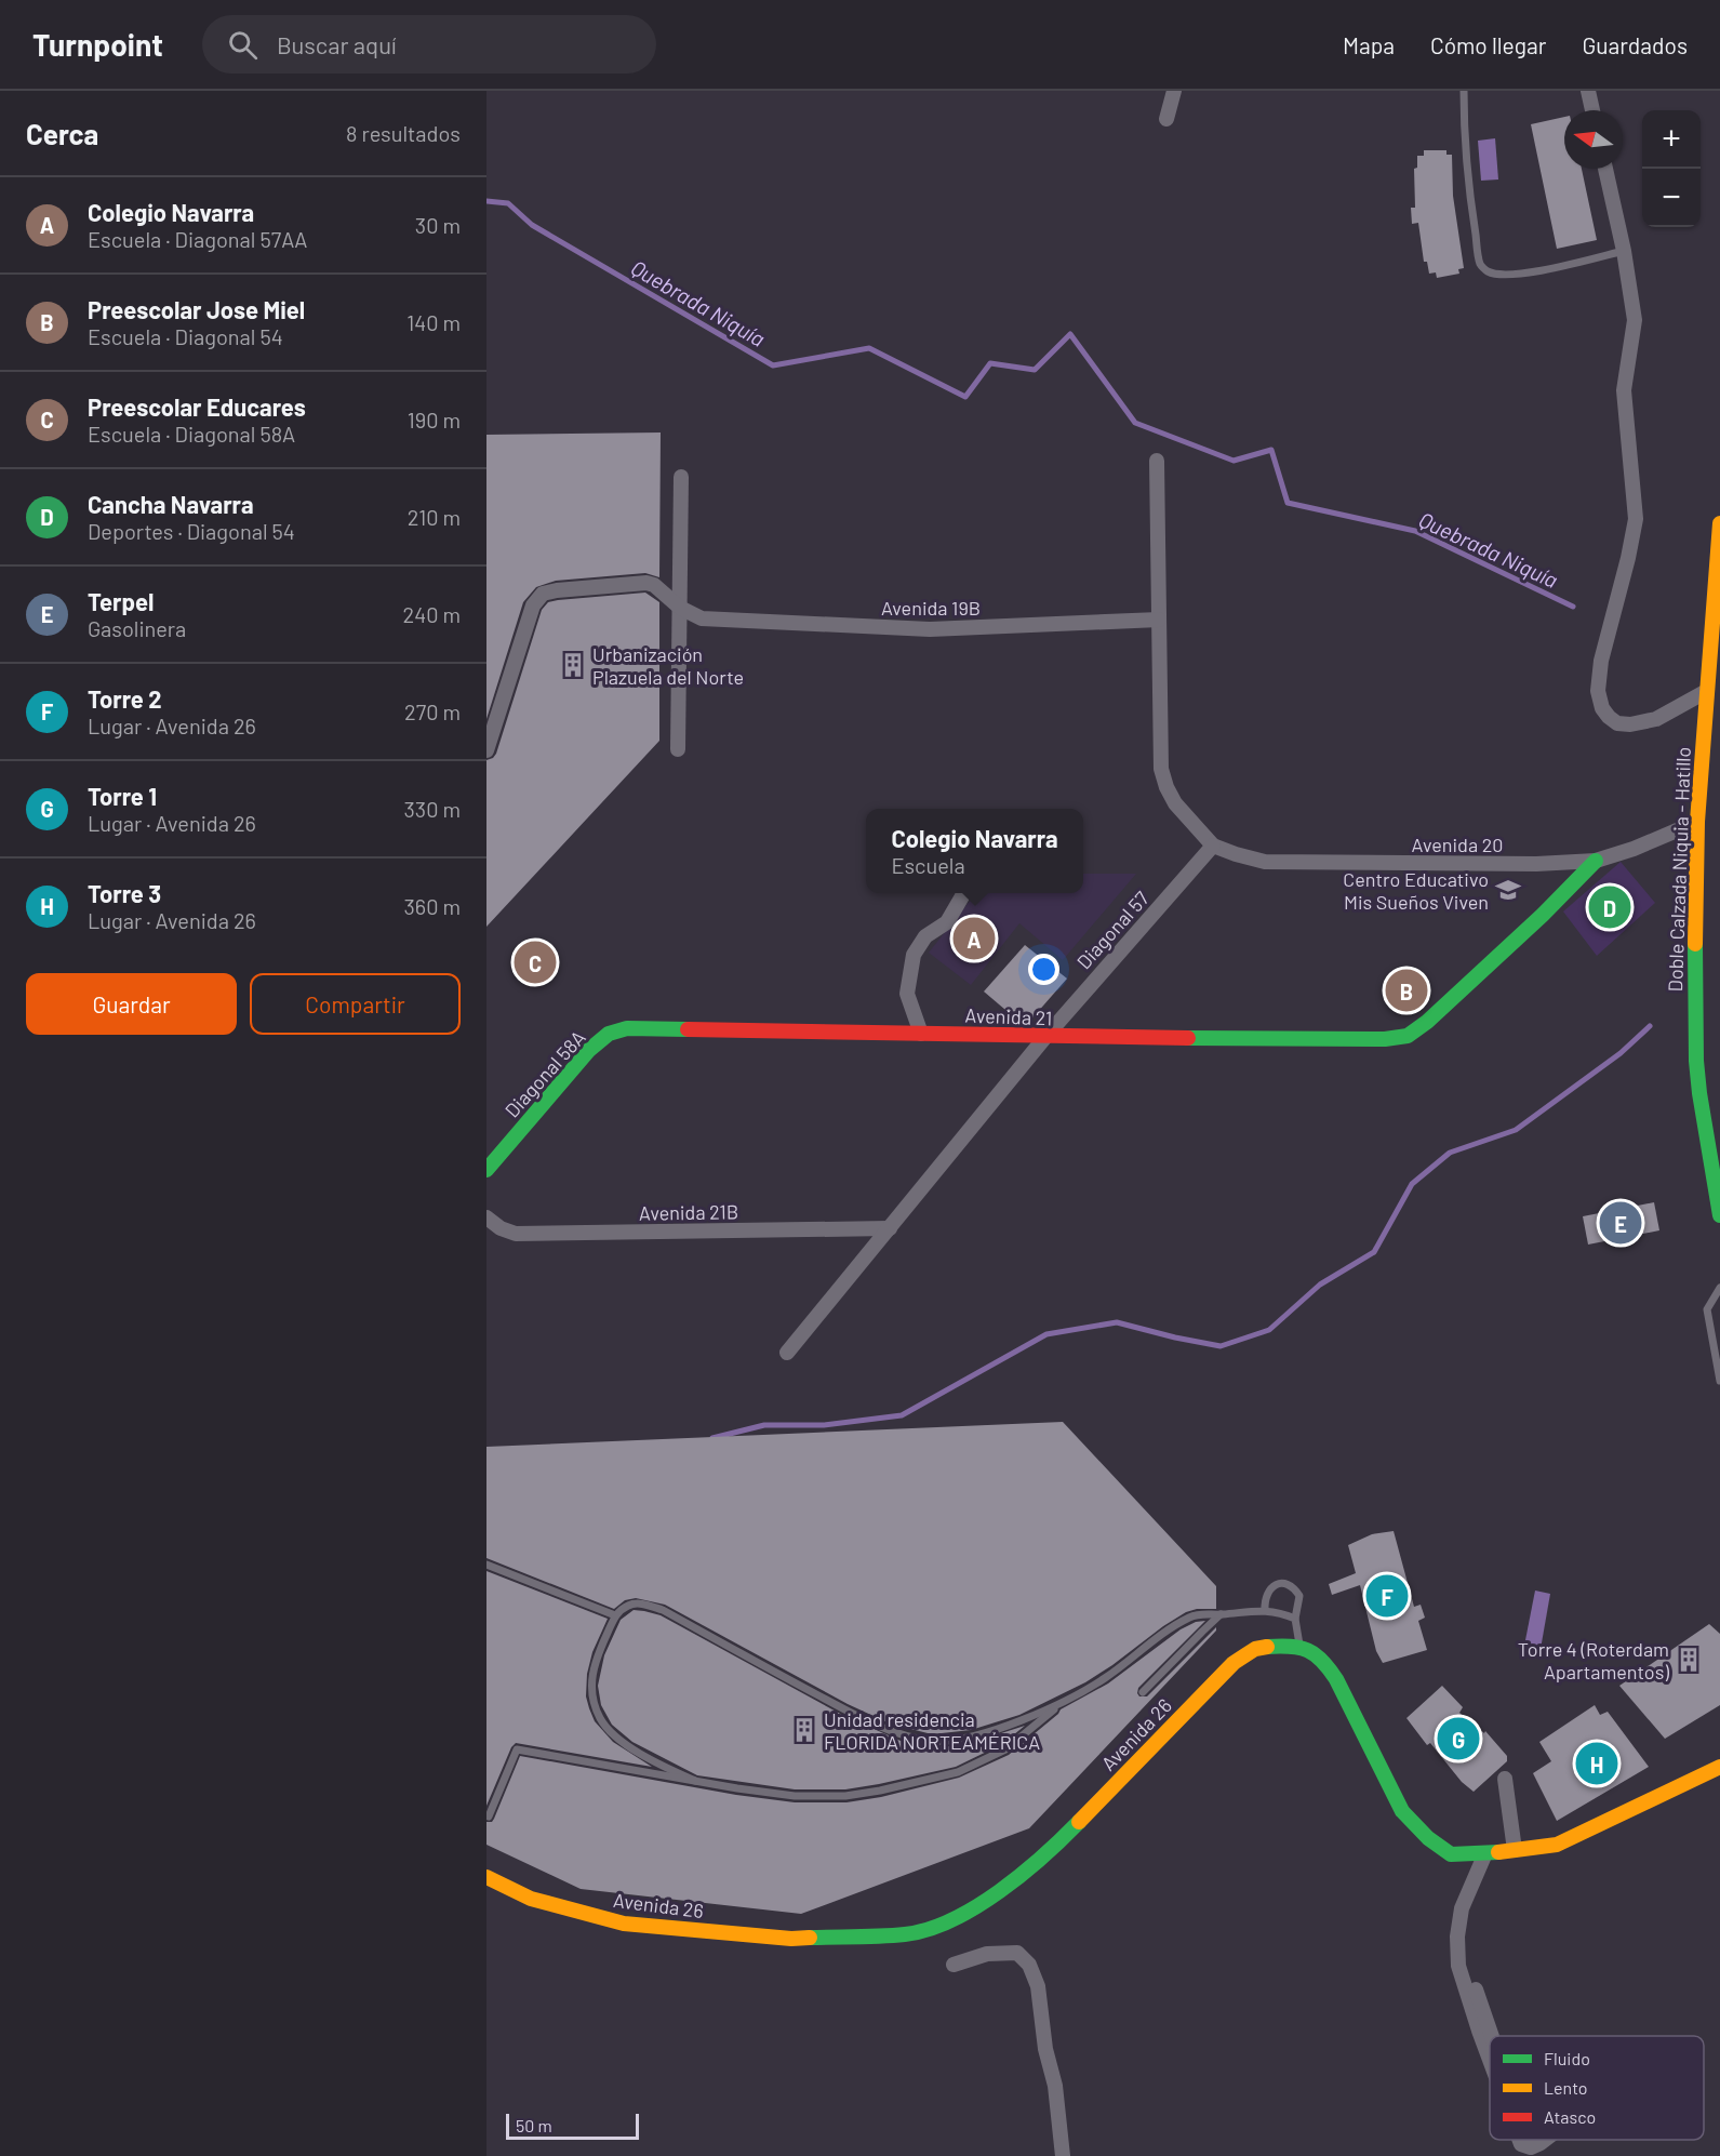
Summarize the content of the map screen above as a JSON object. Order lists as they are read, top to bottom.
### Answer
{
  "streets": {
    "main road": [
      "Doble Calzada Niquia - Hatillo",
      "Avenida 21",
      "Diagonal 58A",
      "Avenida 26"
    ],
    "street": [
      "Avenida 19B",
      "Avenida 20",
      "Diagonal 57",
      "Avenida 21B"
    ]
  },
  "crossings": [
    ["Avenida 20", "Doble Calzada Niquia - Hatillo"],
    ["Avenida 20", "Diagonal 57"],
    ["Avenida 20", "Avenida 21"],
    ["Diagonal 57", "Avenida 21"],
    ["Diagonal 57", "Avenida 21B"],
    ["Avenida 21", "Diagonal 58A"]
  ],
  "water": ["Quebrada Niquía"],
  "places": {
    "building": ["Urbanización Plazuela del Norte", "Torre 4 (Roterdam Apartamentos)", "Unidad residencia FLORIDA NORTEAMÉRICA"],
    "school or university": ["Centro Educativo Mis Sueños Viven"]
  },
  "legend": ["Fluido", "Lento", "Atasco"],
  "scale_bar": "50 m",
  "north": "left",
  "page": {
    "header": "Turnpoint",
    "search": "Buscar aquí",
    "nav": ["Mapa", "Cómo llegar", "Guardados"],
    "heading": ["Cerca", "8 resultados"],
    "map_buttons": ["+", "−"],
    "list": [
      {
        "mark": "A",
        "name": "Colegio Navarra",
        "note": "Escuela · Diagonal 57AA",
        "value": "30 m"
      },
      {
        "mark": "B",
        "name": "Preescolar Jose Miel",
        "note": "Escuela · Diagonal 54",
        "value": "140 m"
      },
      {
        "mark": "C",
        "name": "Preescolar Educares",
        "note": "Escuela · Diagonal 58A",
        "value": "190 m"
      },
      {
        "mark": "D",
        "name": "Cancha Navarra",
        "note": "Deportes · Diagonal 54",
        "value": "210 m"
      },
      {
        "mark": "E",
        "name": "Terpel",
        "note": "Gasolinera",
        "value": "240 m"
      },
      {
        "mark": "F",
        "name": "Torre 2",
        "note": "Lugar · Avenida 26",
        "value": "270 m"
      },
      {
        "mark": "G",
        "name": "Torre 1",
        "note": "Lugar · Avenida 26",
        "value": "330 m"
      },
      {
        "mark": "H",
        "name": "Torre 3",
        "note": "Lugar · Avenida 26",
        "value": "360 m"
      }
    ],
    "popup": ["Colegio Navarra", "Escuela"],
    "pins": [
      "D",
      "A",
      "C",
      "B",
      "E",
      "F",
      "G",
      "H"
    ],
    "buttons": ["Guardar", "Compartir"],
    "scale": "50 m"
  }
}
